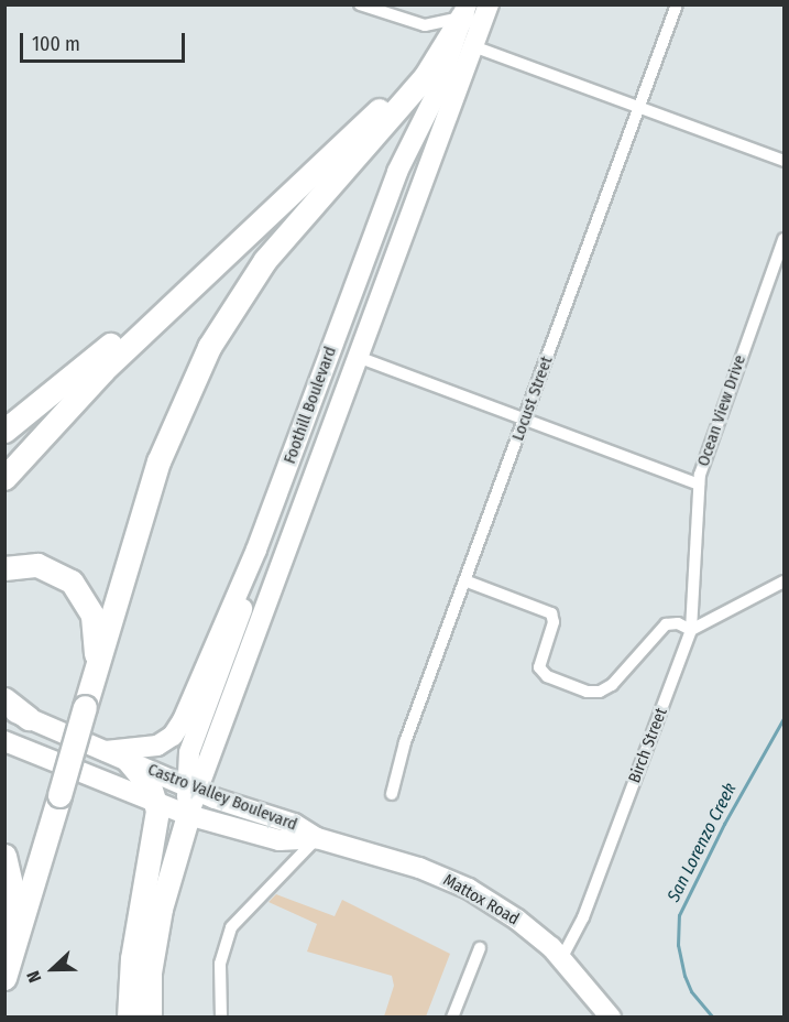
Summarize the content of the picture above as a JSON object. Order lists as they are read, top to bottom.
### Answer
{
  "streets": {
    "main road": ["Foothill Boulevard", "Castro Valley Boulevard", "Mattox Road"],
    "street": ["Locust Street", "Ocean View Drive", "Birch Street"]
  },
  "crossings": [
    ["Foothill Boulevard", "Castro Valley Boulevard"],
    ["Ocean View Drive", "Birch Street"],
    ["Birch Street", "Mattox Road"],
    ["Castro Valley Boulevard", "Mattox Road"]
  ],
  "water": ["San Lorenzo Creek"],
  "scale_bar": "100 m",
  "north": "left"
}
